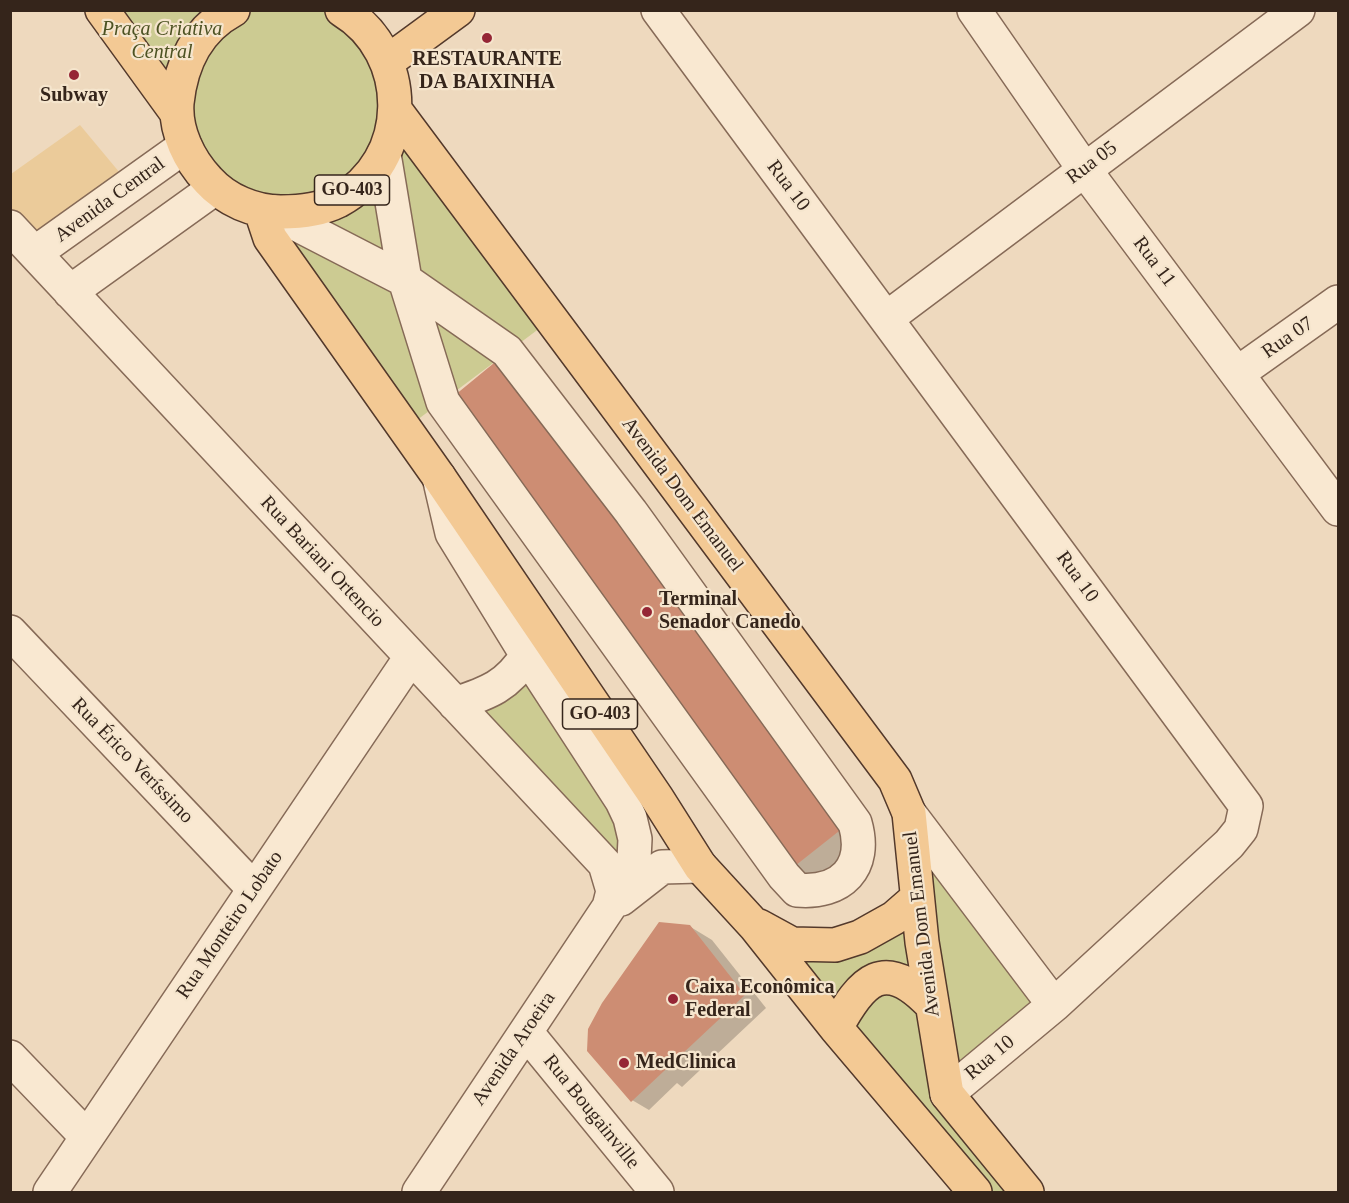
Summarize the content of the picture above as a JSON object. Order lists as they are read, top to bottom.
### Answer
{
  "streets": {
    "main road": ["GO-403", "Avenida Central", "Avenida Dom Emanuel"],
    "street": [
      "Rua 05",
      "Rua 10",
      "Rua 11",
      "Rua 07",
      "Rua Bariani Ortencio",
      "Rua Érico Veríssimo",
      "Rua Monteiro Lobato",
      "Avenida Aroeira",
      "Rua Bougainville"
    ]
  },
  "crossings": [
    ["Rua 05", "Rua 10"],
    ["Rua 05", "Rua 11"],
    ["Rua 10", "Avenida Dom Emanuel"],
    ["GO-403", "Avenida Central"],
    ["GO-403", "Avenida Aroeira"],
    ["Avenida Central", "Avenida Dom Emanuel"],
    ["Avenida Central", "Rua Bariani Ortencio"],
    ["Rua 11", "Rua 07"],
    ["Rua Bariani Ortencio", "Rua Monteiro Lobato"],
    ["Rua Bariani Ortencio", "Avenida Aroeira"],
    ["Rua Érico Veríssimo", "Rua Monteiro Lobato"],
    ["Avenida Aroeira", "Rua Bougainville"]
  ],
  "parks": ["Praça Criativa Central"],
  "places": [
    "RESTAURANTE DA BAIXINHA",
    "Subway",
    "Terminal Senador Canedo",
    "Caixa Econômica Federal",
    "MedClinica"
  ]
}
